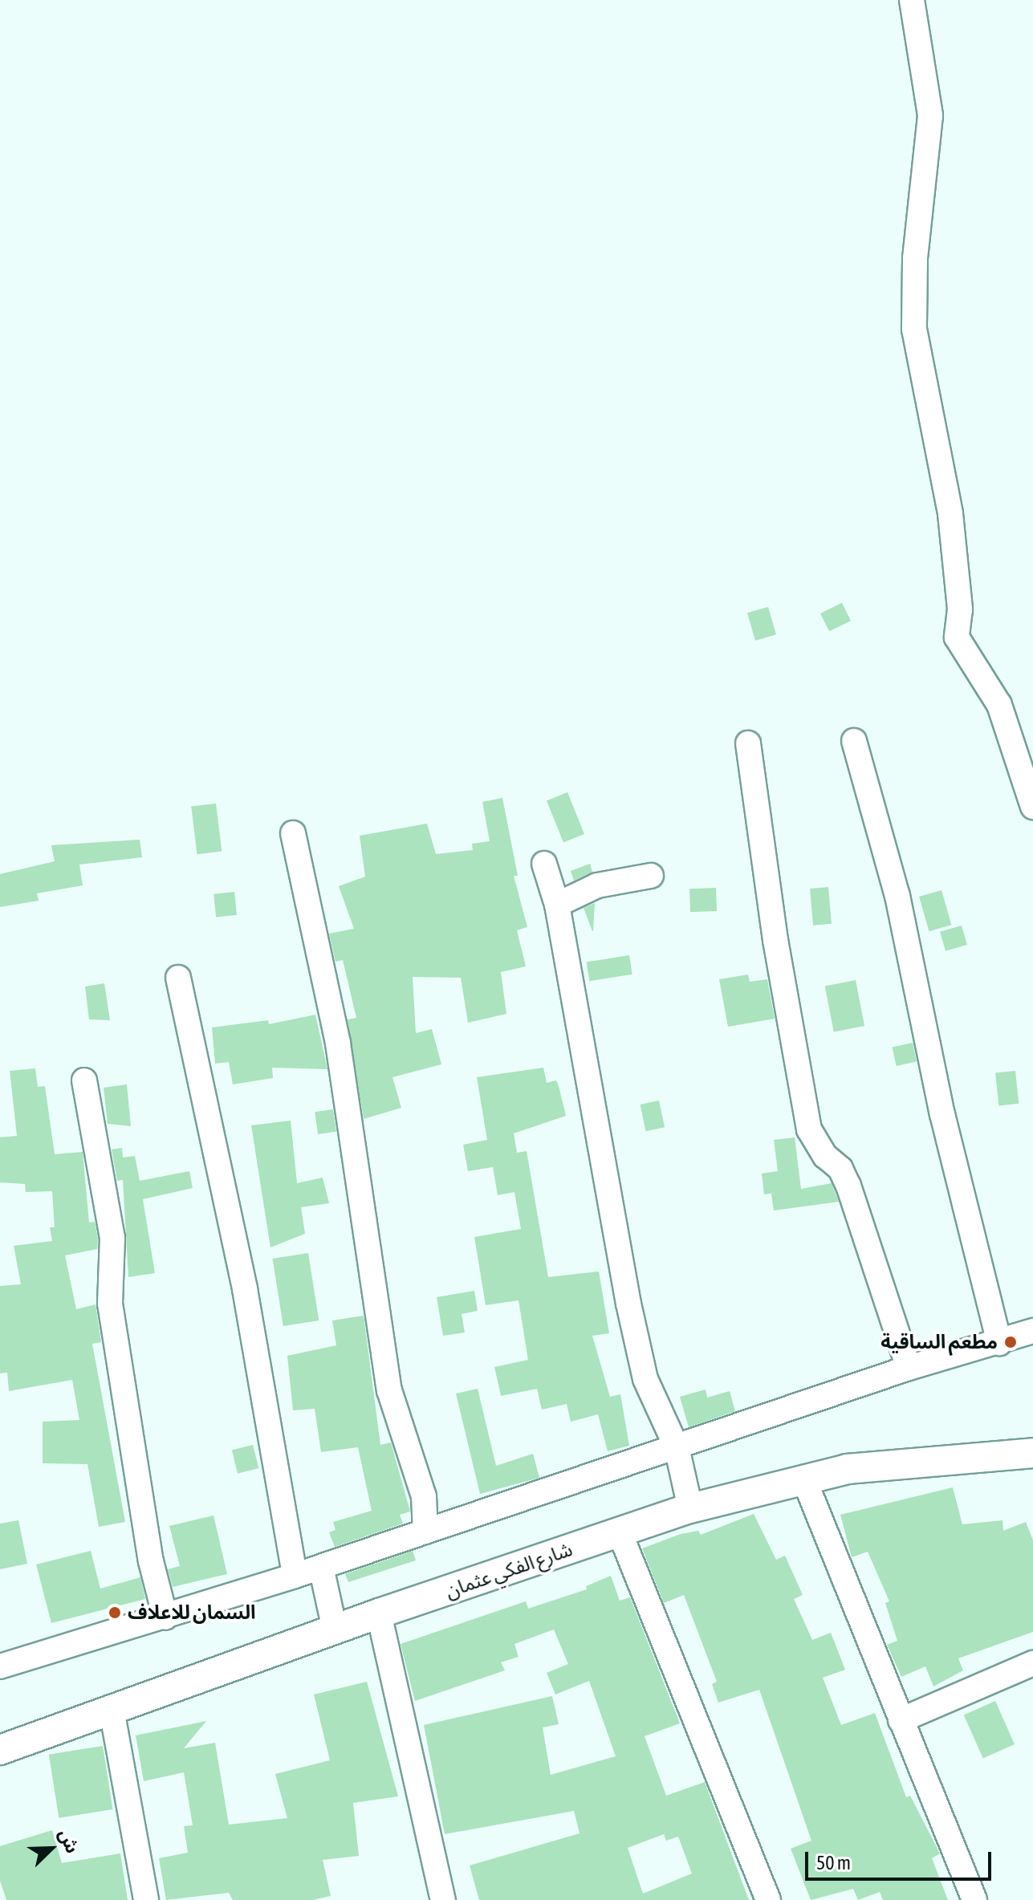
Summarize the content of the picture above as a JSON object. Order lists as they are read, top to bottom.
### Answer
{
  "streets": {
    "street": ["شارع الفكي عثمان"]
  },
  "places": ["مطعم الساقية", "السمان للاعلاف"],
  "scale_bar": "50 m",
  "north": "top right"
}
